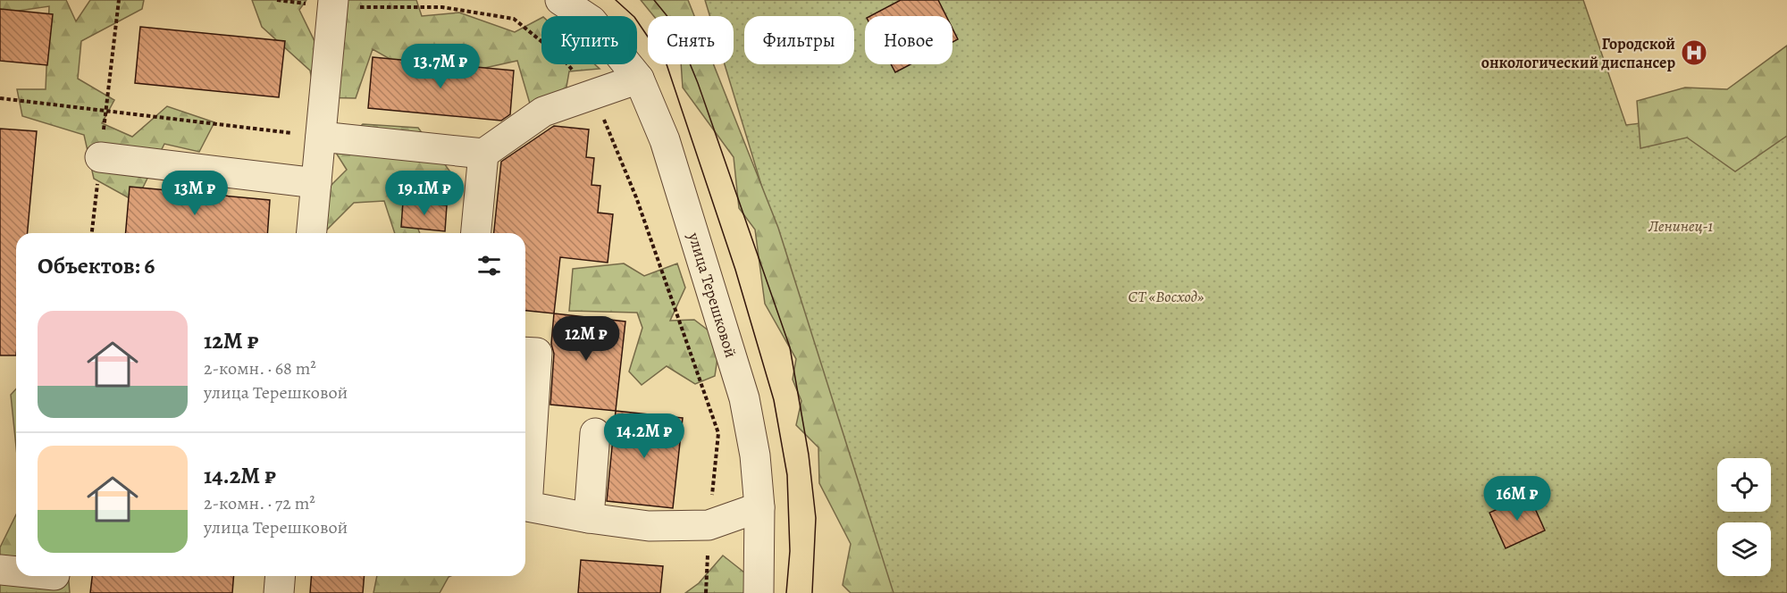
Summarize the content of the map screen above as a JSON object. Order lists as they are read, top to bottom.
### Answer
{
  "streets": {
    "street": ["улица Терешковой"]
  },
  "parks": ["Ленинец-1", "СТ «Восход»"],
  "places": {
    "hospital": ["Городской онкологический диспансер"]
  },
  "page": {
    "chip": [
      "Купить",
      "Снять",
      "Фильтры",
      "Новое"
    ],
    "price": [
      "13.7M ₽",
      "13M ₽",
      "19.1M ₽",
      "12M ₽",
      "14.2M ₽",
      "16M ₽"
    ],
    "heading": "Объектов: 6",
    "list": [
      {
        "name": "12M ₽",
        "note": "2-комн. · 68 m² · улица Терешковой"
      },
      {
        "name": "14.2M ₽",
        "note": "2-комн. · 72 m² · улица Терешковой"
      }
    ]
  }
}
